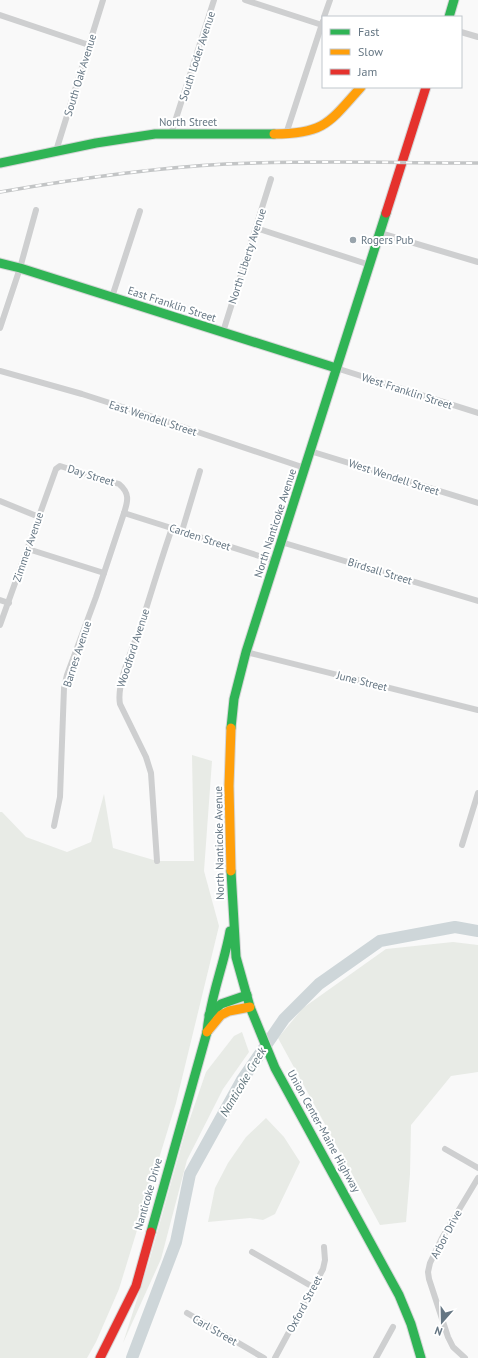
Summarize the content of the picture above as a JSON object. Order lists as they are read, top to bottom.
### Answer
{
  "streets": {
    "main road": [
      "North Street",
      "East Franklin Street",
      "North Nanticoke Avenue",
      "Union Center-Maine Highway",
      "Nanticoke Drive"
    ],
    "street": [
      "South Loder Avenue",
      "South Oak Avenue",
      "North Liberty Avenue",
      "West Franklin Street",
      "East Wendell Street",
      "Day Street",
      "West Wendell Street",
      "Carden Street",
      "Zimmer Avenue",
      "Birdsall Street",
      "Woodford Avenue",
      "Barnes Avenue",
      "June Street",
      "Arbor Drive",
      "Oxford Street",
      "Carl Street"
    ]
  },
  "crossings": [
    ["South Loder Avenue", "North Street"],
    ["South Oak Avenue", "North Street"],
    ["North Liberty Avenue", "East Franklin Street"],
    ["East Franklin Street", "West Franklin Street"],
    ["East Franklin Street", "North Nanticoke Avenue"],
    ["West Franklin Street", "North Nanticoke Avenue"],
    ["East Wendell Street", "North Nanticoke Avenue"],
    ["Day Street", "Zimmer Avenue"],
    ["Day Street", "Barnes Avenue"],
    ["West Wendell Street", "North Nanticoke Avenue"],
    ["North Nanticoke Avenue", "Carden Street"],
    ["North Nanticoke Avenue", "Birdsall Street"],
    ["North Nanticoke Avenue", "June Street"],
    ["North Nanticoke Avenue", "Union Center-Maine Highway"],
    ["Carden Street", "Woodford Avenue"],
    ["Carden Street", "Barnes Avenue"]
  ],
  "water": ["Nanticoke Creek"],
  "places": ["Rogers Pub"],
  "legend": ["Fast", "Slow", "Jam"],
  "north": "bottom"
}
